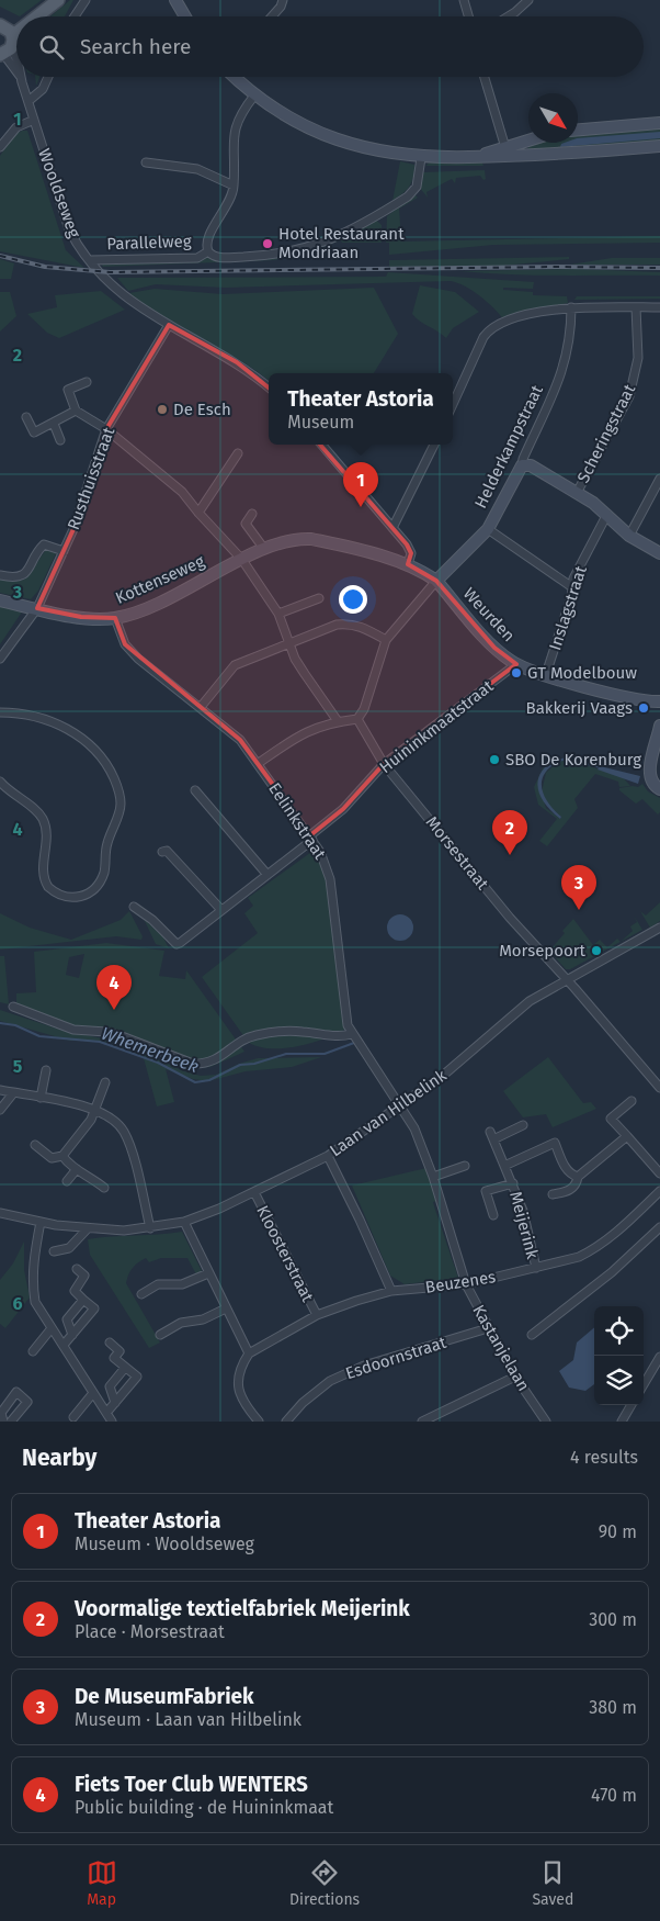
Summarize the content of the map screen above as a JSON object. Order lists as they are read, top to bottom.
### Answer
{
  "streets": {
    "street": [
      "Wooldseweg",
      "Parallelweg",
      "Scheringstraat",
      "Helderkampstraat",
      "Rusthuisstraat",
      "Kottenseweg",
      "Inslagstraat",
      "Weurden",
      "Huininkmaatstraat",
      "Eelinkstraat",
      "Morsestraat",
      "Laan van Hilbelink",
      "Meijerink",
      "Kloosterstraat",
      "Beuzenes",
      "Kastanjelaan",
      "Esdoornstraat"
    ]
  },
  "crossings": [
    ["Wooldseweg", "Parallelweg"],
    ["Wooldseweg", "Rusthuisstraat"],
    ["Helderkampstraat", "Kottenseweg"],
    ["Helderkampstraat", "Weurden"],
    ["Rusthuisstraat", "Kottenseweg"],
    ["Kottenseweg", "Weurden"],
    ["Kottenseweg", "Eelinkstraat"],
    ["Inslagstraat", "Weurden"],
    ["Weurden", "Huininkmaatstraat"],
    ["Huininkmaatstraat", "Eelinkstraat"],
    ["Huininkmaatstraat", "Morsestraat"],
    ["Eelinkstraat", "Laan van Hilbelink"],
    ["Eelinkstraat", "Kastanjelaan"],
    ["Morsestraat", "Laan van Hilbelink"],
    ["Laan van Hilbelink", "Kloosterstraat"],
    ["Laan van Hilbelink", "Kastanjelaan"],
    ["Meijerink", "Beuzenes"],
    ["Kloosterstraat", "Beuzenes"],
    ["Beuzenes", "Kastanjelaan"],
    ["Kastanjelaan", "Esdoornstraat"]
  ],
  "water": ["Whemerbeek"],
  "places": [
    "Hotel Restaurant Mondriaan",
    "De Esch",
    "GT Modelbouw",
    "Bakkerij Vaags",
    "SBO De Korenburg",
    "Morsepoort"
  ],
  "north": "bottom right",
  "page": {
    "search": "Search here",
    "popup": ["Theater Astoria", "Museum"],
    "pins": [
      "1",
      "2",
      "3",
      "4"
    ],
    "heading": ["Nearby", "4 results"],
    "list": [
      {
        "mark": "1",
        "name": "Theater Astoria",
        "note": "Museum · Wooldseweg",
        "value": "90 m"
      },
      {
        "mark": "2",
        "name": "Voormalige textielfabriek Meijerink",
        "note": "Place · Morsestraat",
        "value": "300 m"
      },
      {
        "mark": "3",
        "name": "De MuseumFabriek",
        "note": "Museum · Laan van Hilbelink",
        "value": "380 m"
      },
      {
        "mark": "4",
        "name": "Fiets Toer Club WENTERS",
        "note": "Public building · de Huininkmaat",
        "value": "470 m"
      }
    ],
    "nav": ["Map", "Directions", "Saved"]
  },
  "grid": {
    "rows": [
      "1",
      "2",
      "3",
      "4",
      "5",
      "6"
    ]
  }
}
